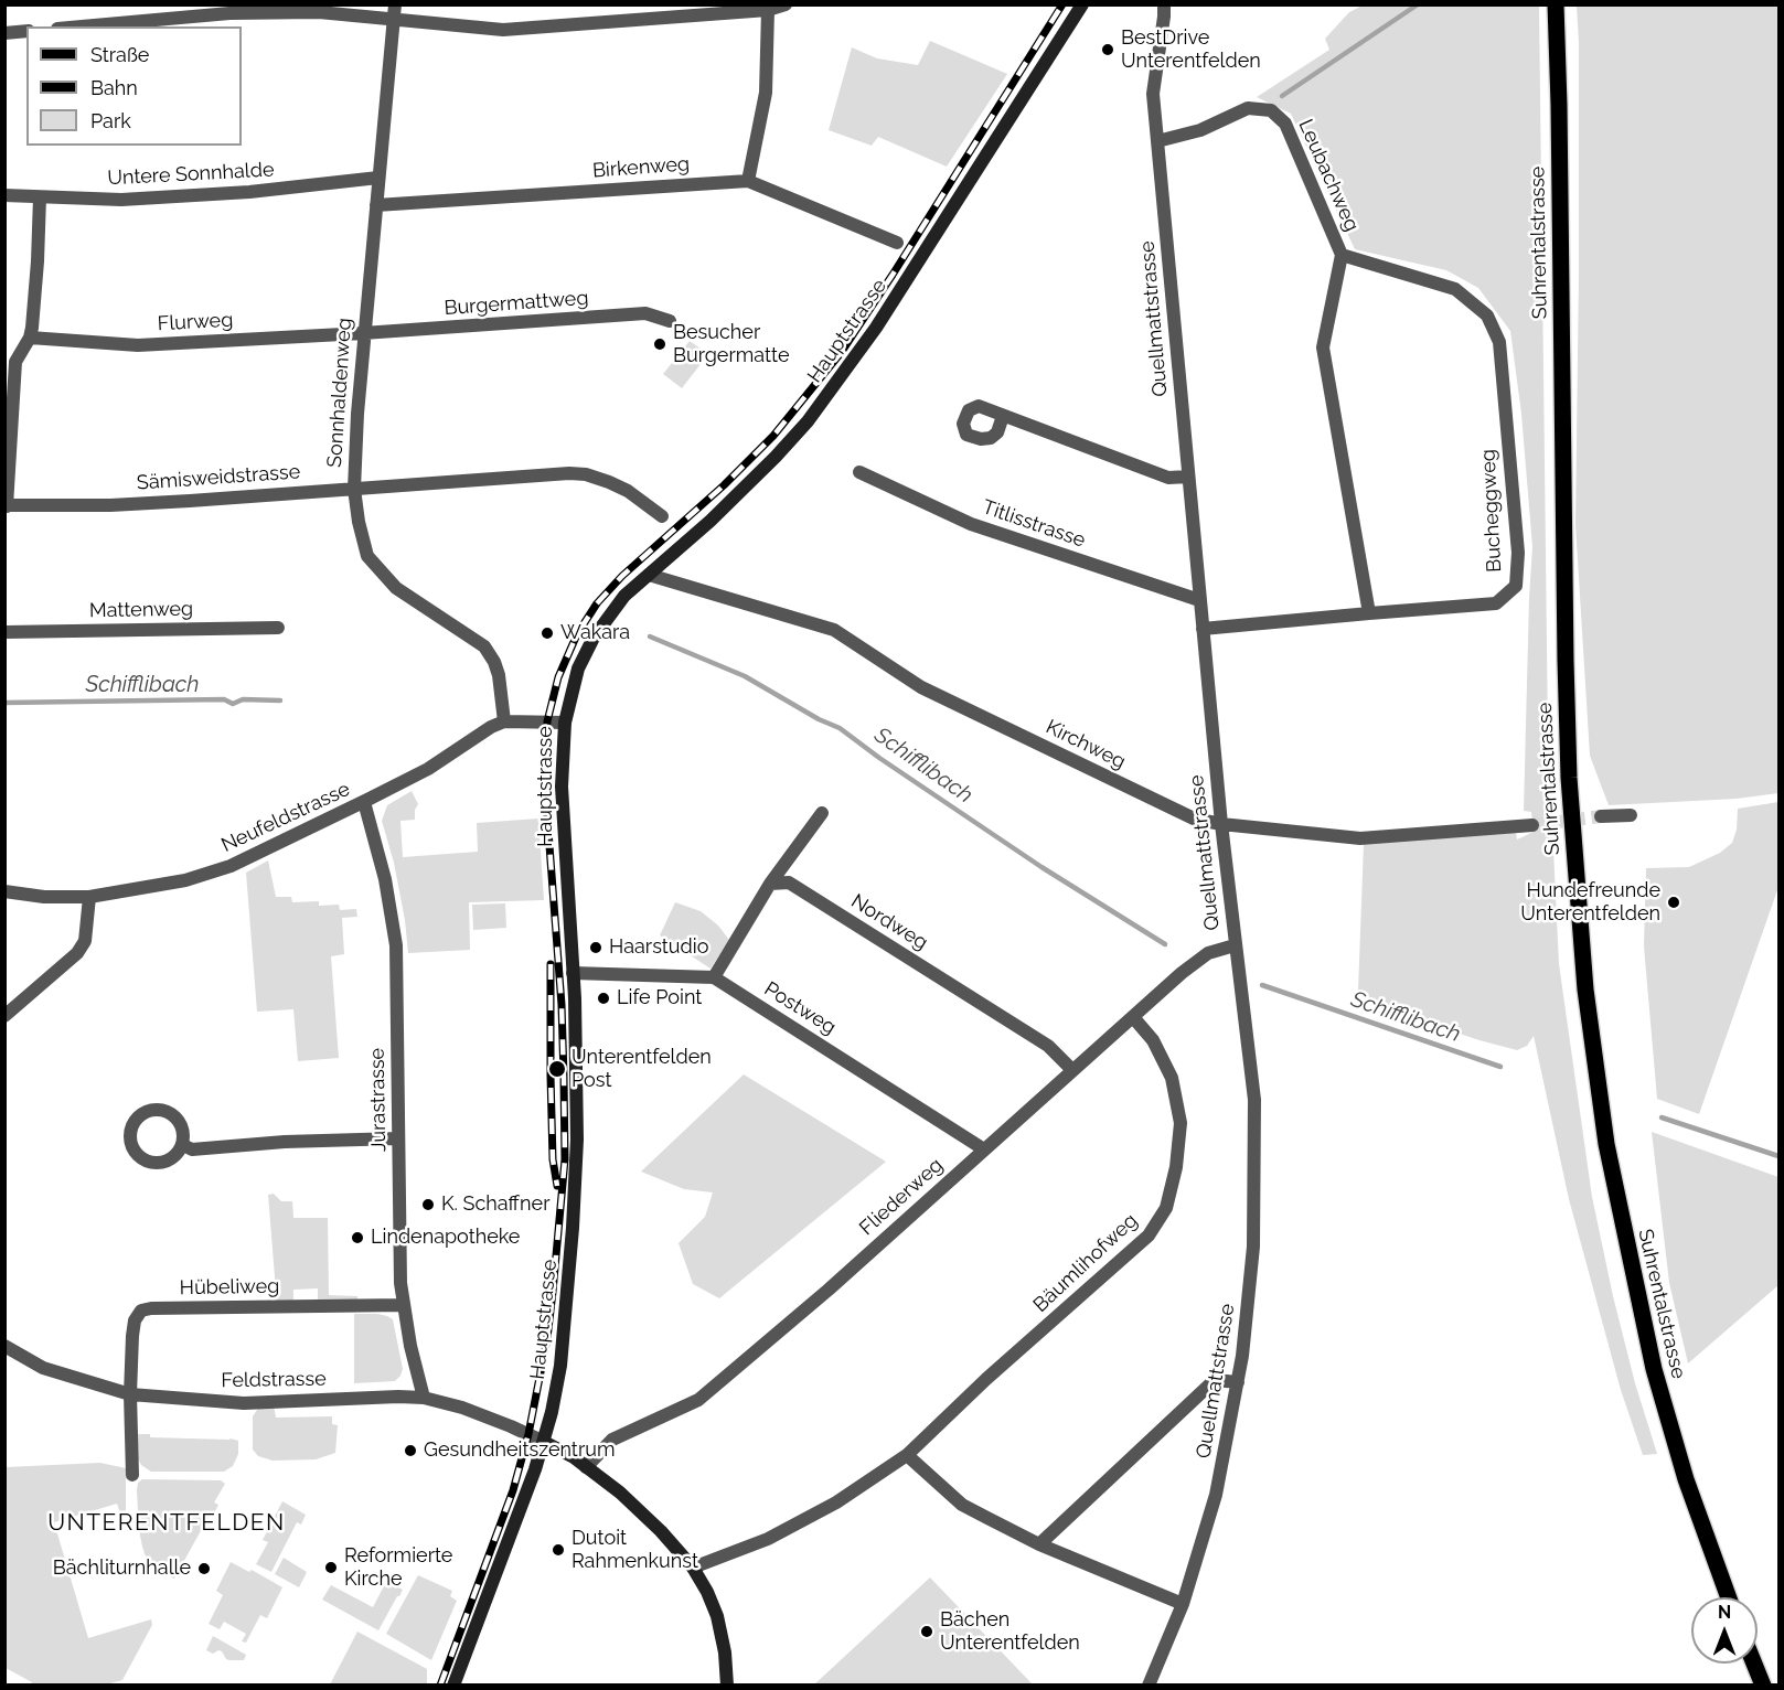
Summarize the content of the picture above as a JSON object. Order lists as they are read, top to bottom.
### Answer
{
  "streets": {
    "main road": ["Suhrentalstrasse", "Hauptstrasse"],
    "street": [
      "Birkenweg",
      "Untere Sonnhalde",
      "Leubachweg",
      "Burgermattweg",
      "Quellmattstrasse",
      "Flurweg",
      "Sonnhaldenweg",
      "Sämisweidstrasse",
      "Bucheggweg",
      "Titlisstrasse",
      "Mattenweg",
      "Kirchweg",
      "Neufeldstrasse",
      "Nordweg",
      "Postweg",
      "Jurastrasse",
      "Fliederweg",
      "Bäumlihofweg",
      "Hübeliweg",
      "Feldstrasse"
    ]
  },
  "crossings": [
    ["Birkenweg", "Sonnhaldenweg"],
    ["Untere Sonnhalde", "Sonnhaldenweg"],
    ["Leubachweg", "Quellmattstrasse"],
    ["Leubachweg", "Bucheggweg"],
    ["Burgermattweg", "Flurweg"],
    ["Burgermattweg", "Sonnhaldenweg"],
    ["Quellmattstrasse", "Bucheggweg"],
    ["Quellmattstrasse", "Titlisstrasse"],
    ["Quellmattstrasse", "Kirchweg"],
    ["Quellmattstrasse", "Fliederweg"],
    ["Flurweg", "Sonnhaldenweg"],
    ["Hauptstrasse", "Kirchweg"],
    ["Hauptstrasse", "Feldstrasse"],
    ["Sonnhaldenweg", "Sämisweidstrasse"],
    ["Sonnhaldenweg", "Neufeldstrasse"],
    ["Neufeldstrasse", "Jurastrasse"],
    ["Nordweg", "Fliederweg"],
    ["Postweg", "Fliederweg"],
    ["Jurastrasse", "Hübeliweg"],
    ["Jurastrasse", "Feldstrasse"],
    ["Fliederweg", "Bäumlihofweg"],
    ["Hübeliweg", "Feldstrasse"]
  ],
  "districts": ["UNTERENTFELDEN"],
  "water": ["Schifflibach"],
  "places": [
    "BestDrive Unterentfelden",
    "Besucher Burgermatte",
    "Wakara",
    "Hundefreunde Unterentfelden",
    "Haarstudio",
    "Life Point",
    "Unterentfelden Post",
    "K. Schaffner",
    "Lindenapotheke",
    "Gesundheitszentrum",
    "Dutoit Rahmenkunst",
    "Reformierte Kirche",
    "Bächliturnhalle",
    "Bächen Unterentfelden"
  ],
  "legend": ["Straße", "Bahn", "Park"],
  "north": "top"
}
